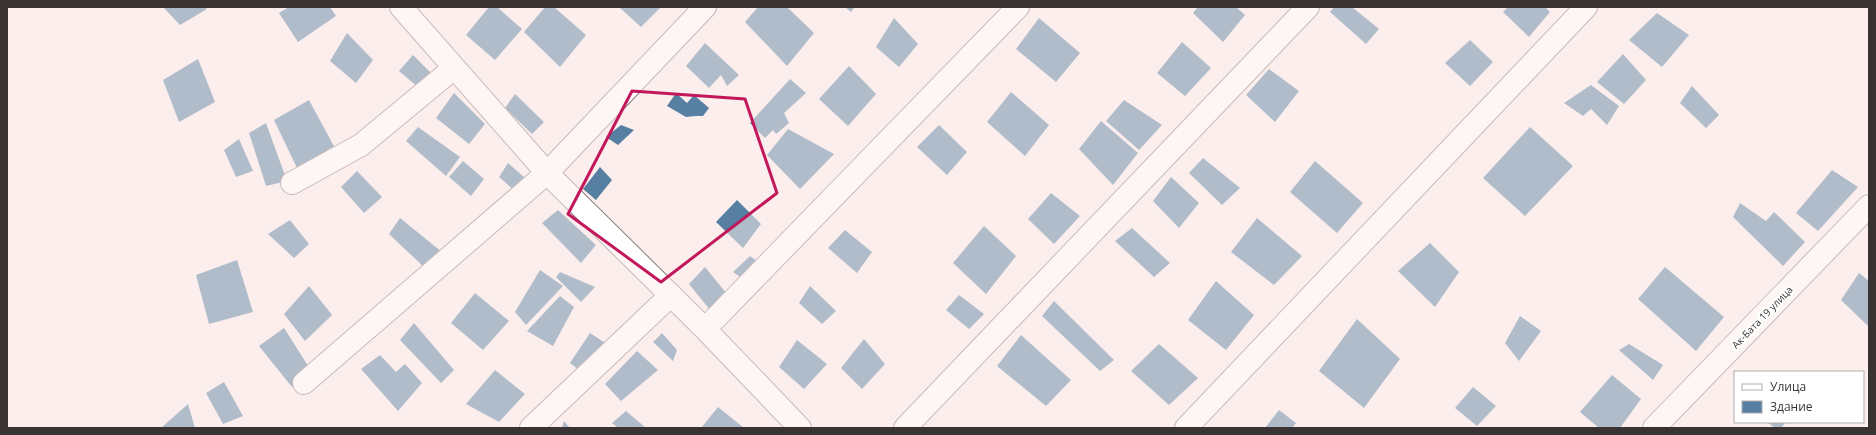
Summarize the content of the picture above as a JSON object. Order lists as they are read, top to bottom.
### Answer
{
  "streets": {
    "street": ["Ак-Бата 19 улица"]
  },
  "legend": ["Улица", "Здание"]
}
